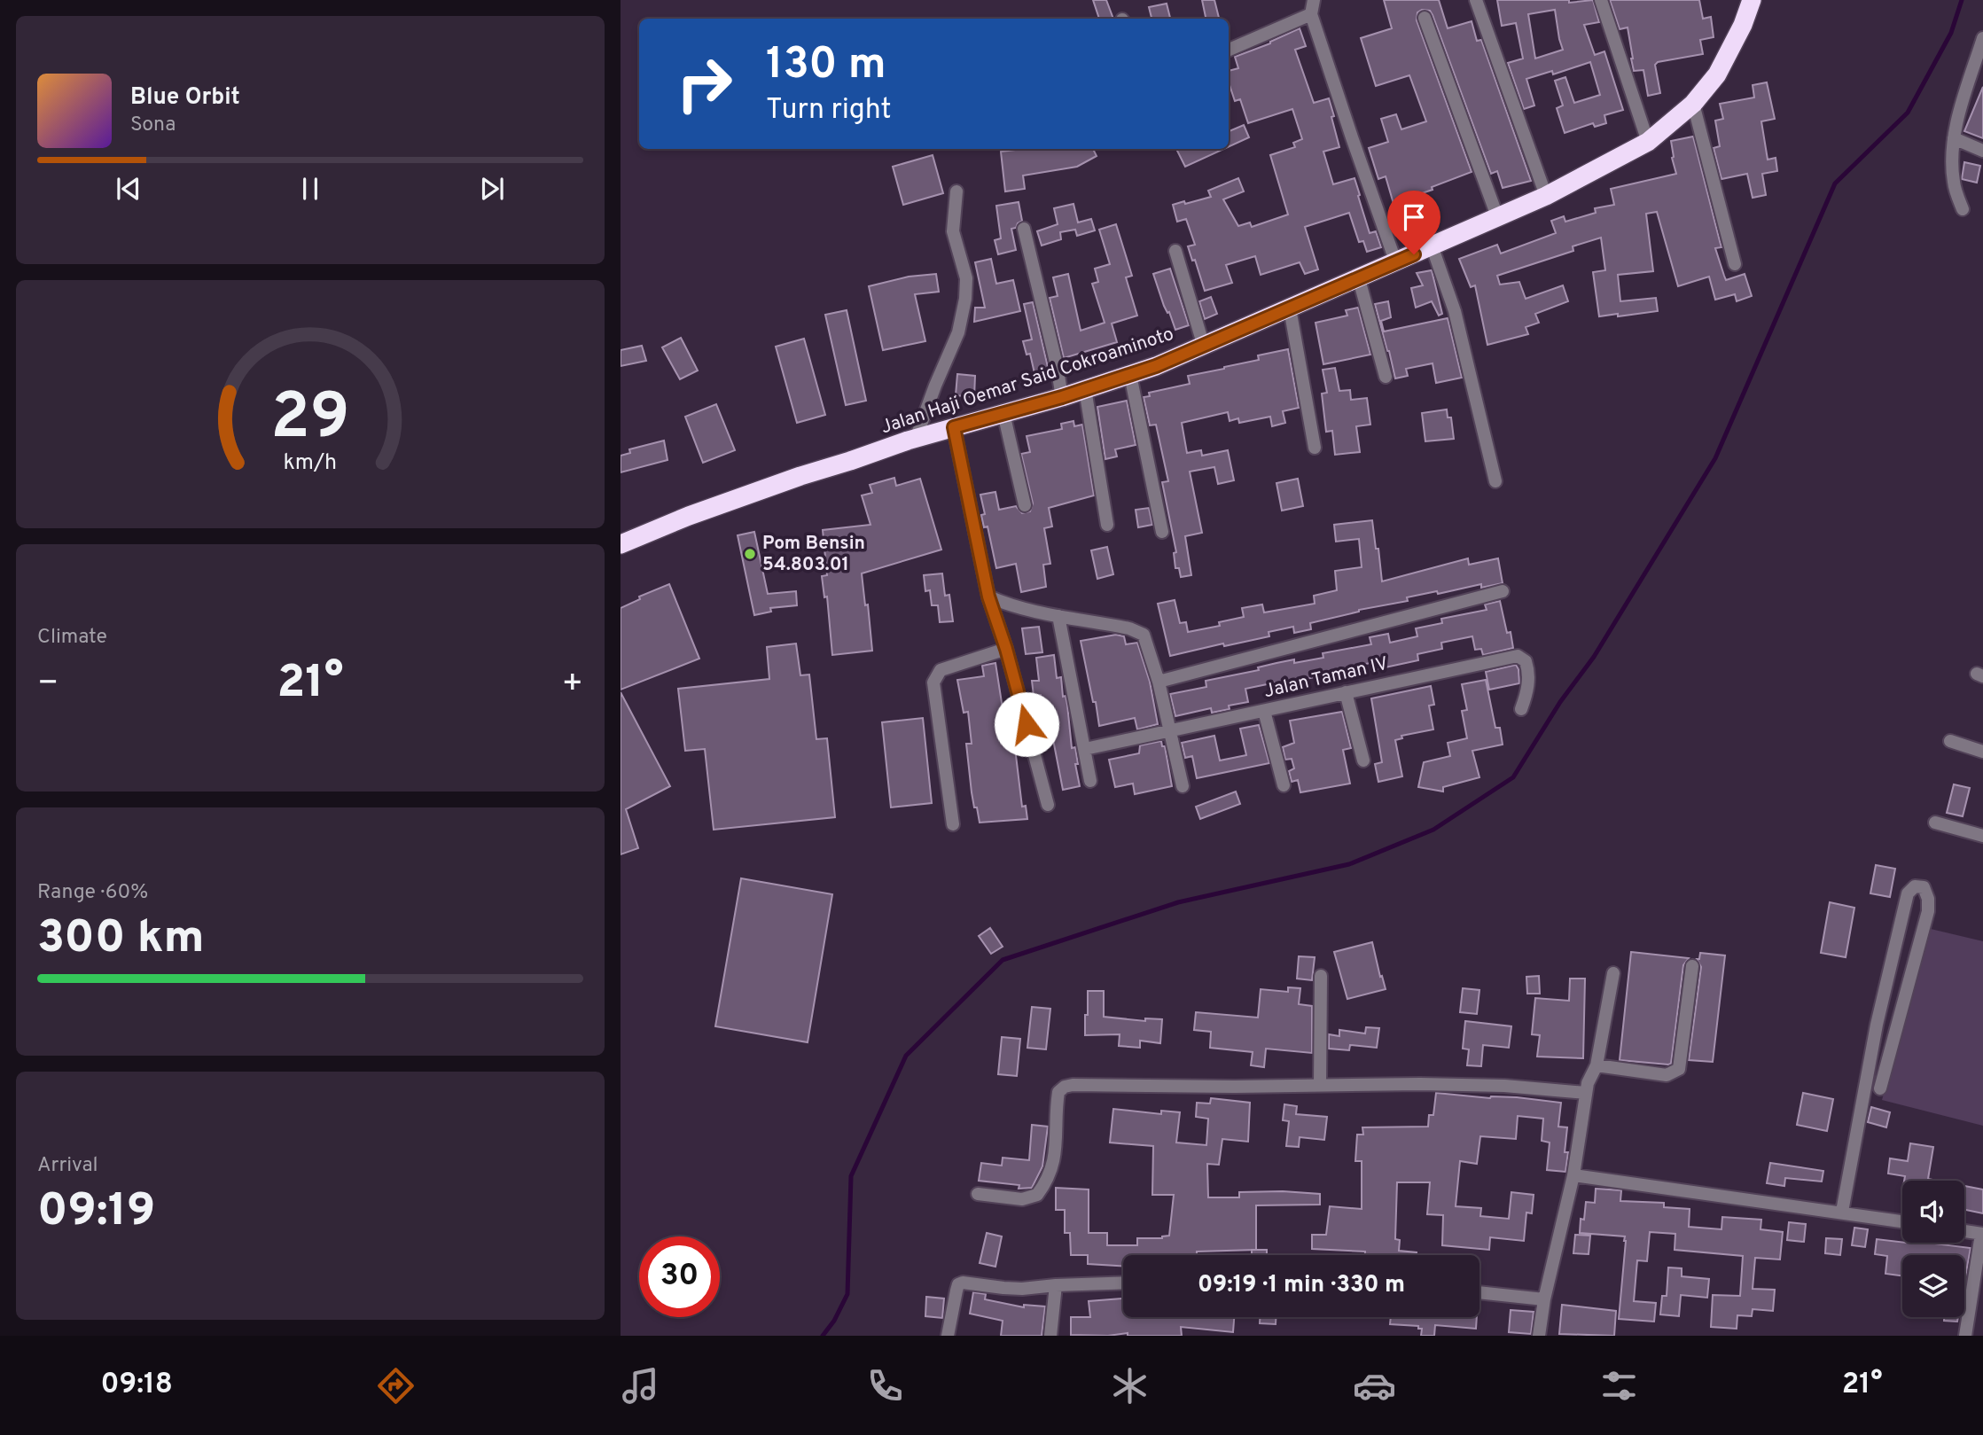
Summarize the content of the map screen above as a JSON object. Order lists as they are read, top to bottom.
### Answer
{
  "streets": {
    "highway": ["Jalan Haji Oemar Said Cokroaminoto"],
    "street": ["Jalan Taman IV"]
  },
  "places": ["Pom Bensin 54.803.01"],
  "page": {
    "turn": ["130 m", "Turn right"],
    "song": ["Blue Orbit", "Sona"],
    "tile": [
      "Climate",
      ["Range · 60%", "300 km"],
      ["Arrival", "09:19"]
    ],
    "heat": ["−", "21°", "+"],
    "limit": "30",
    "trip": "09:19 · 1 min · 330 m",
    "tabs": ["09:18", "21°"],
    "gauge": ["29", "km/h"]
  }
}
